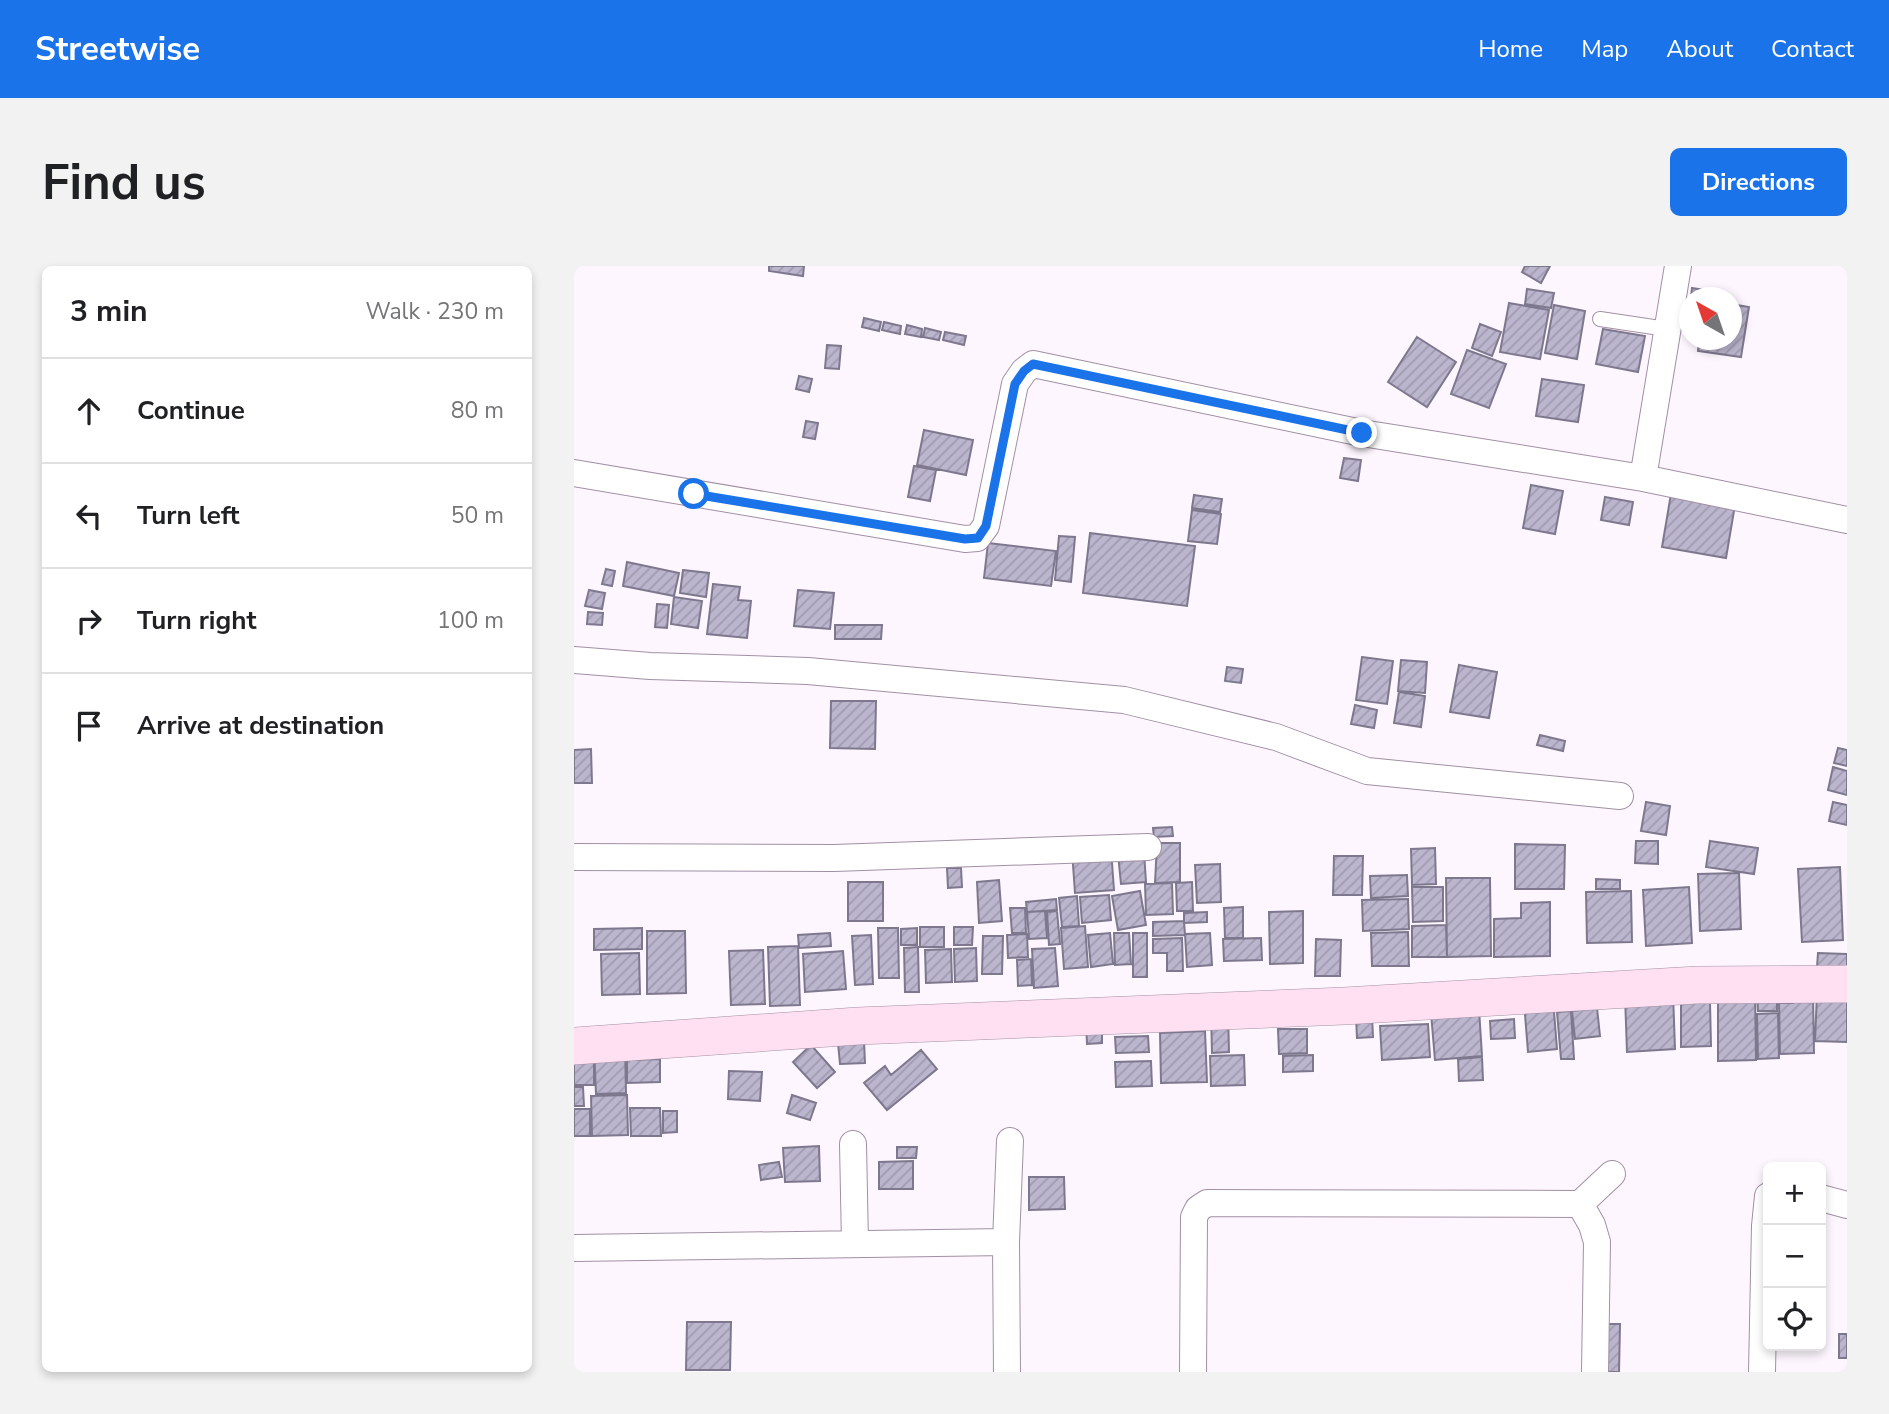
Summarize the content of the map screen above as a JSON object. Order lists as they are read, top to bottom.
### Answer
{
  "north": "top left",
  "page": {
    "header": "Streetwise",
    "nav": [
      "Home",
      "Map",
      "About",
      "Contact"
    ],
    "buttons": "Directions",
    "title": "Find us",
    "heading": ["3 min", "Walk · 230 m"],
    "list": [
      ["Continue", "80 m"],
      ["Turn left", "50 m"],
      ["Turn right", "100 m"],
      "Arrive at destination"
    ],
    "map_buttons": ["+", "−"]
  }
}
